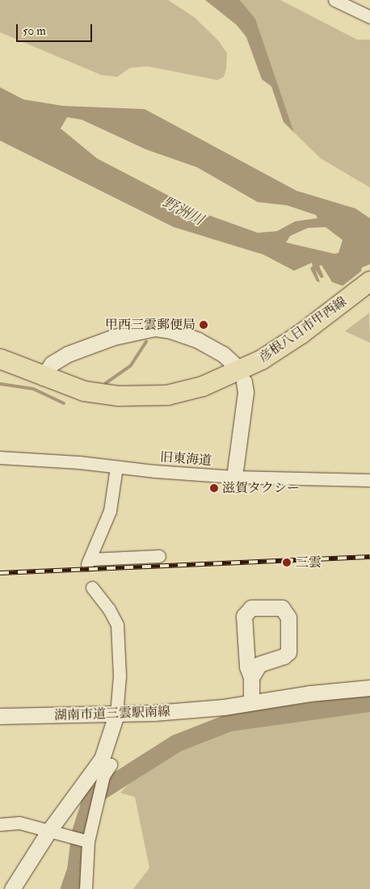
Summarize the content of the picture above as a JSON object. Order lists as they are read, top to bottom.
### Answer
{
  "streets": {
    "main road": ["彦根八日市甲西線"],
    "street": ["旧東海道", "湖南市道三雲駅南線"]
  },
  "water": ["野洲川"],
  "places": ["甲西三雲郵便局", "滋賀タクシー", "三雲"],
  "scale_bar": "50 m"
}
